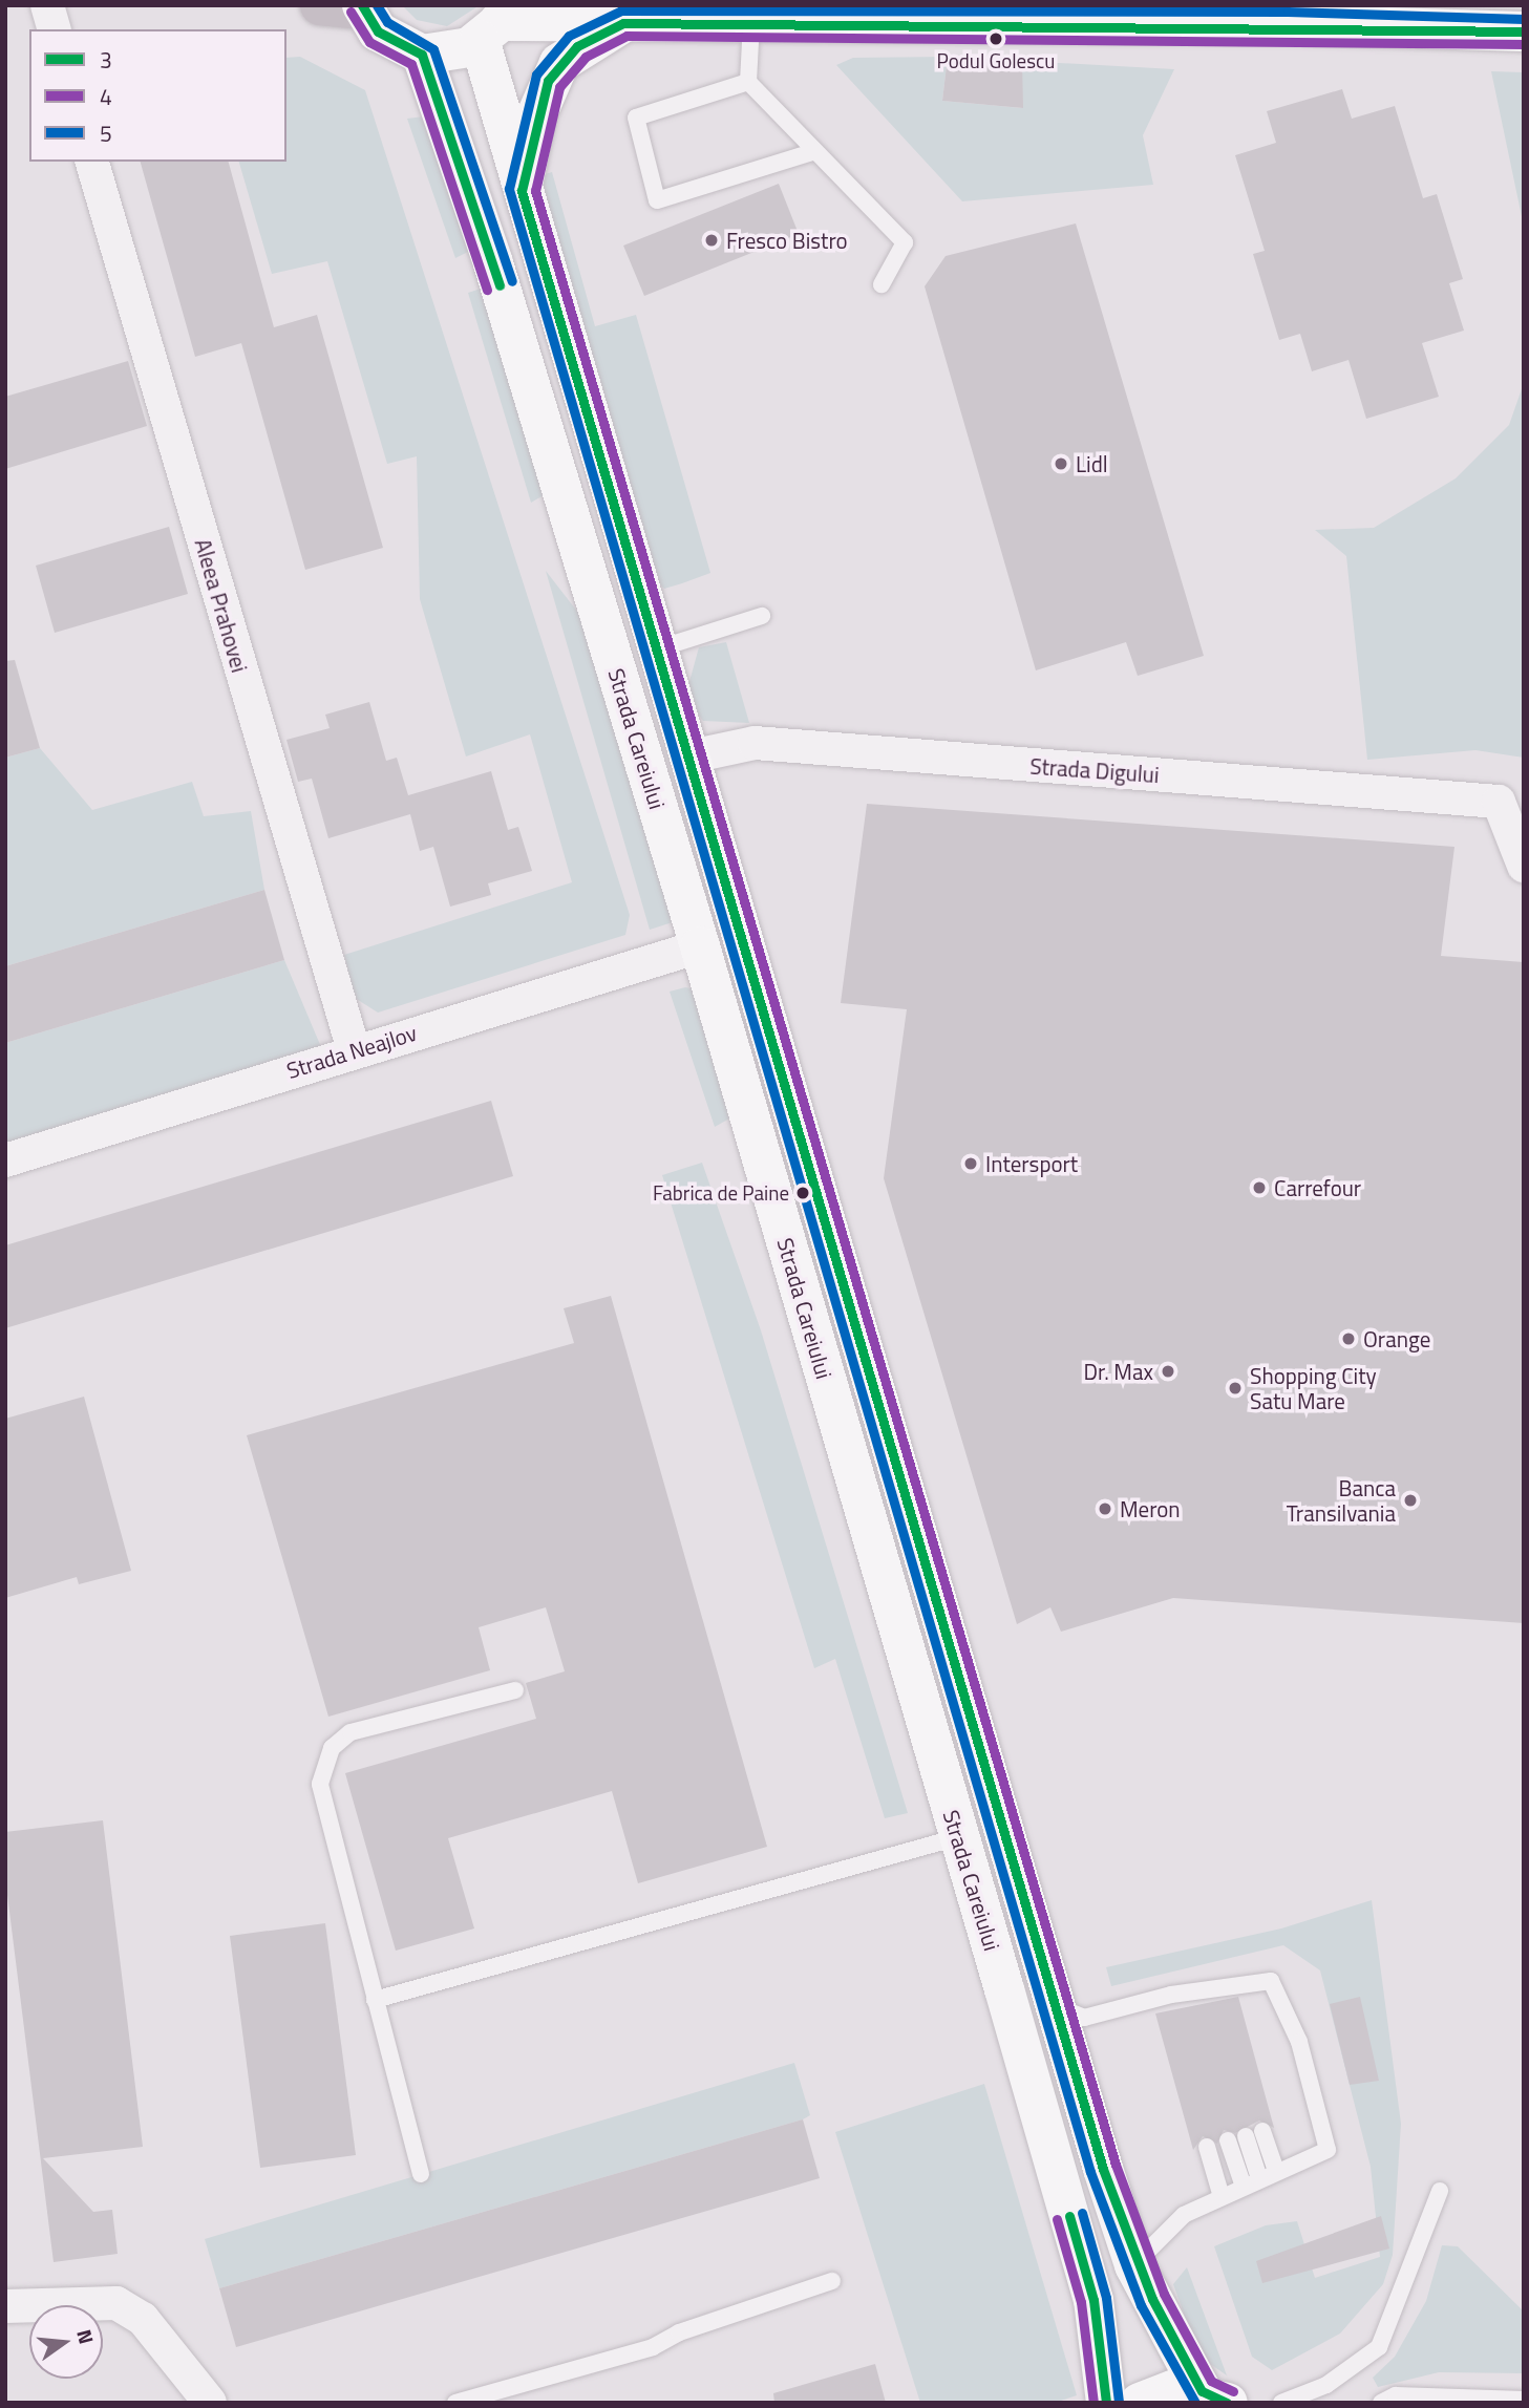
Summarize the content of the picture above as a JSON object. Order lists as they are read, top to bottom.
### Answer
{
  "streets": {
    "main road": ["Strada Careiului"],
    "street": ["Aleea Prahovei", "Strada Digului", "Strada Neajlov"]
  },
  "crossings": [
    ["Aleea Prahovei", "Strada Neajlov"],
    ["Strada Careiului", "Strada Digului"],
    ["Strada Careiului", "Strada Neajlov"]
  ],
  "places": [
    "Podul Golescu",
    "Fresco Bistro",
    "Lidl",
    "Intersport",
    "Carrefour",
    "Fabrica de Paine",
    "Orange",
    "Dr. Max",
    "Shopping City Satu Mare",
    "Banca Transilvania",
    "Meron"
  ],
  "lines": ["transit line 3", "transit line 5", "transit line 4"],
  "legend": ["3", "4", "5"],
  "north": "right"
}
